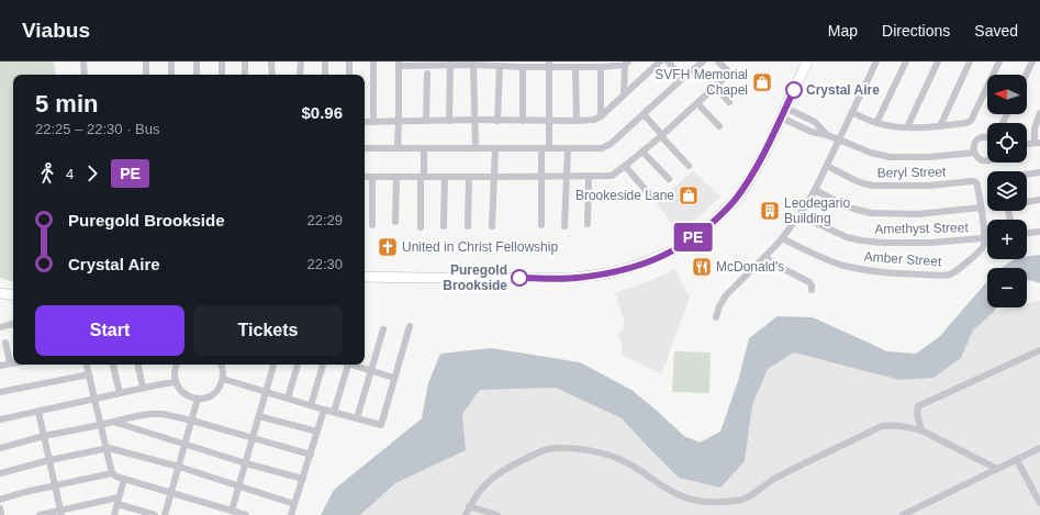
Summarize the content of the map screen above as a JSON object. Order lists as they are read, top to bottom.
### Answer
{
  "streets": {
    "street": ["Beryl Street", "Amethyst Street", "Amber Street"]
  },
  "crossings": [
    ["Amethyst Street", "Amber Street"]
  ],
  "places": {
    "shop": ["SVFH Memorial Chapel", "Brookeside Lane"],
    "other": ["Crystal Aire", "Puregold Brookside"],
    "building": ["Leodegario Building"],
    "church": ["United in Christ Fellowship"],
    "restaurant": ["McDonald's"]
  },
  "lines": ["bus line PE"],
  "north": "left",
  "page": {
    "header": "Viabus",
    "nav": ["Map", "Directions", "Saved"],
    "on_map": "PE",
    "map_buttons": ["+", "−"],
    "heading": ["5 min", "22:25 – 22:30 · Bus", "$0.96"],
    "legs": ["4", "PE"],
    "list": [
      {
        "name": "Puregold Brookside",
        "value": "22:29"
      },
      {
        "name": "Crystal Aire",
        "value": "22:30"
      }
    ],
    "buttons": ["Start", "Tickets"]
  }
}
